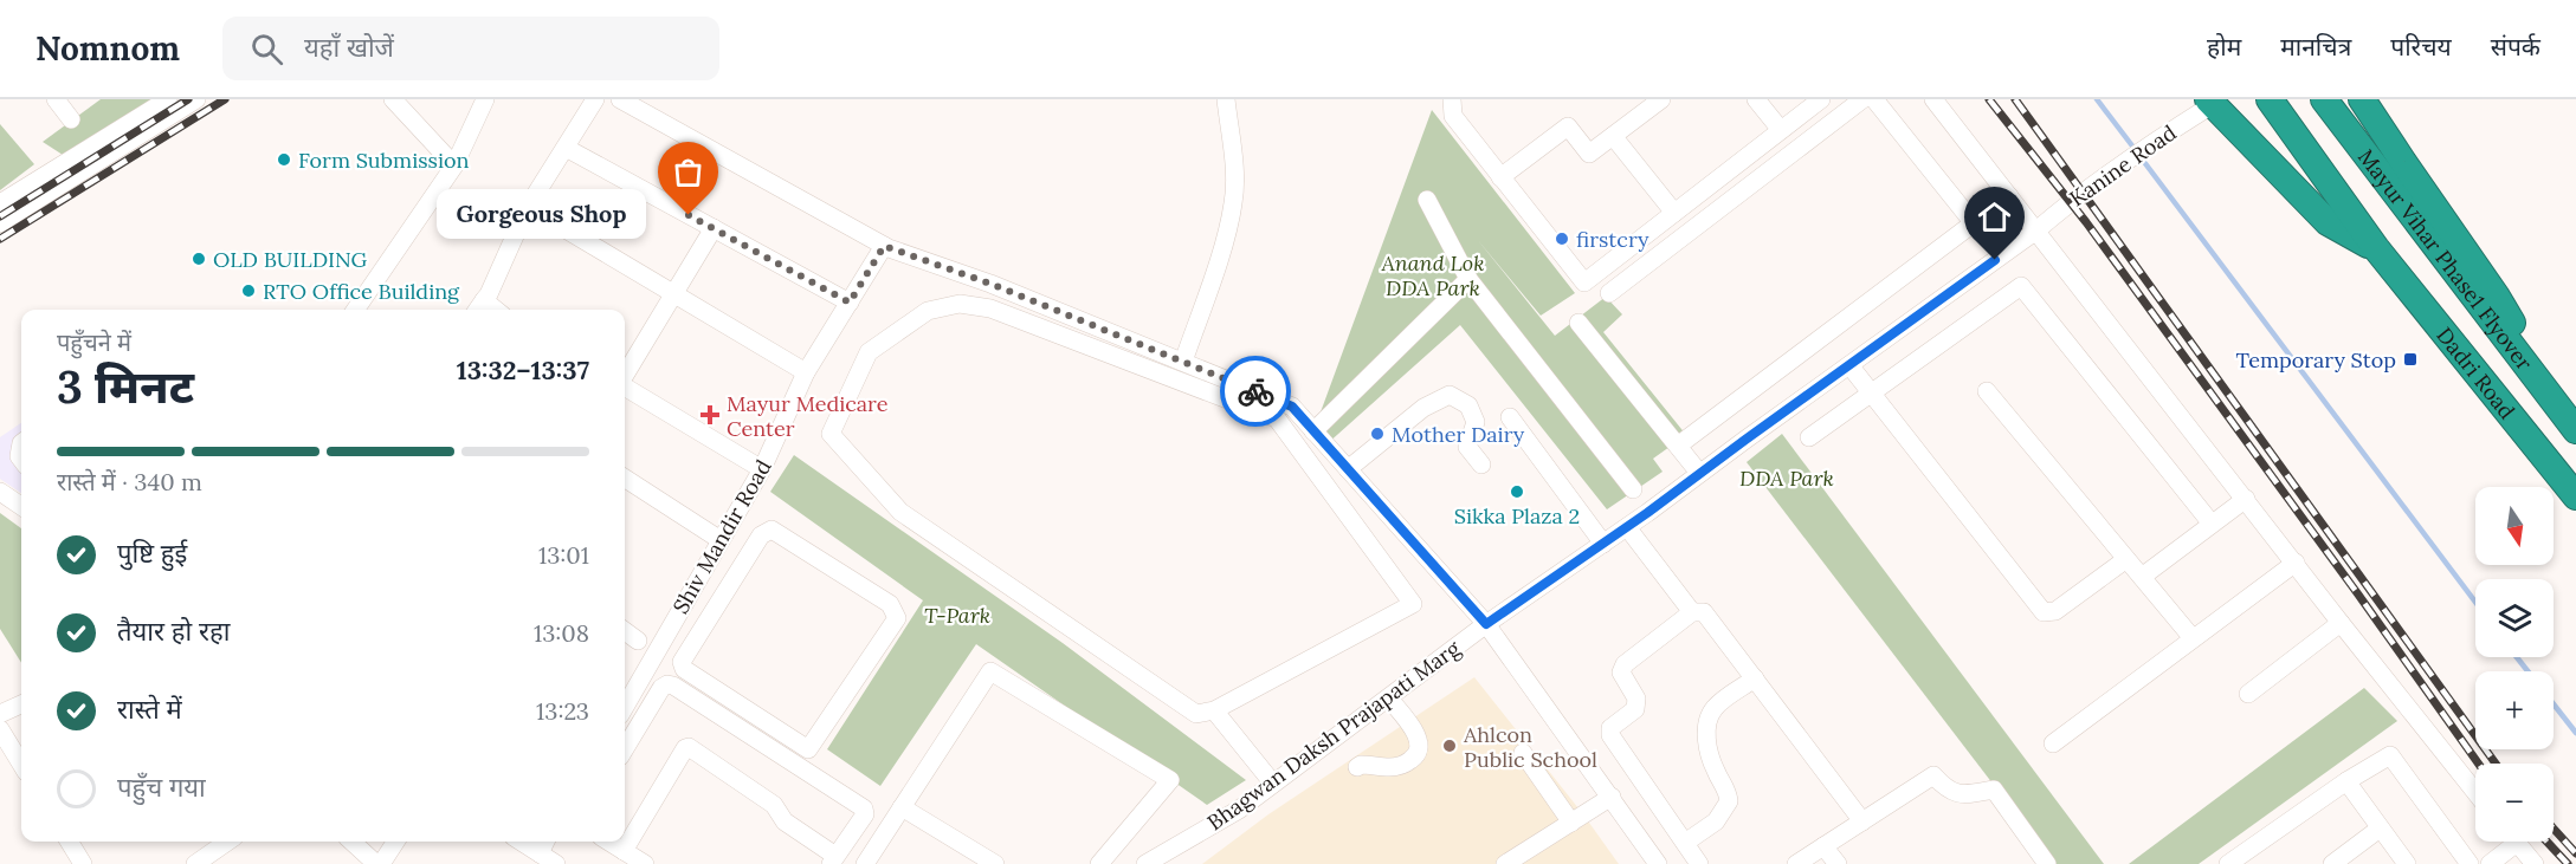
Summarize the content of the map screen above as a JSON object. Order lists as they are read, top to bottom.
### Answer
{
  "streets": {
    "highway": ["Mayur Vihar Phase1 Flyover", "Dadri Road"],
    "street": ["Kanine Road", "Shiv Mandir Road", "Bhagwan Daksh Prajapati Marg"]
  },
  "crossings": [
    ["Kanine Road", "Bhagwan Daksh Prajapati Marg"]
  ],
  "parks": ["Anand Lok DDA Park", "DDA Park", "T-Park"],
  "places": {
    "other": [
      "Form Submission",
      "Gorgeous Shop",
      "firstcry",
      "OLD BUILDING",
      "RTO Office Building",
      "Mother Dairy",
      "Sikka Plaza 2",
      "Ahlcon Public School"
    ],
    "transit": ["Temporary Stop"],
    "health": ["Mayur Medicare Center"]
  },
  "north": "bottom",
  "page": {
    "header": "Nomnom",
    "search": "यहाँ खोजें",
    "nav": [
      "होम",
      "मानचित्र",
      "परिचय",
      "संपर्क"
    ],
    "bubble": "Gorgeous Shop",
    "heading": ["3 मिनट", "पहुँचने में", "13:32–13:37"],
    "bar": "रास्ते में · 340 m",
    "map_buttons": ["+", "−"],
    "list": [
      ["पुष्टि हुई", "13:01"],
      ["तैयार हो रहा", "13:08"],
      ["रास्ते में", "13:23"],
      "पहुँच गया"
    ]
  }
}
